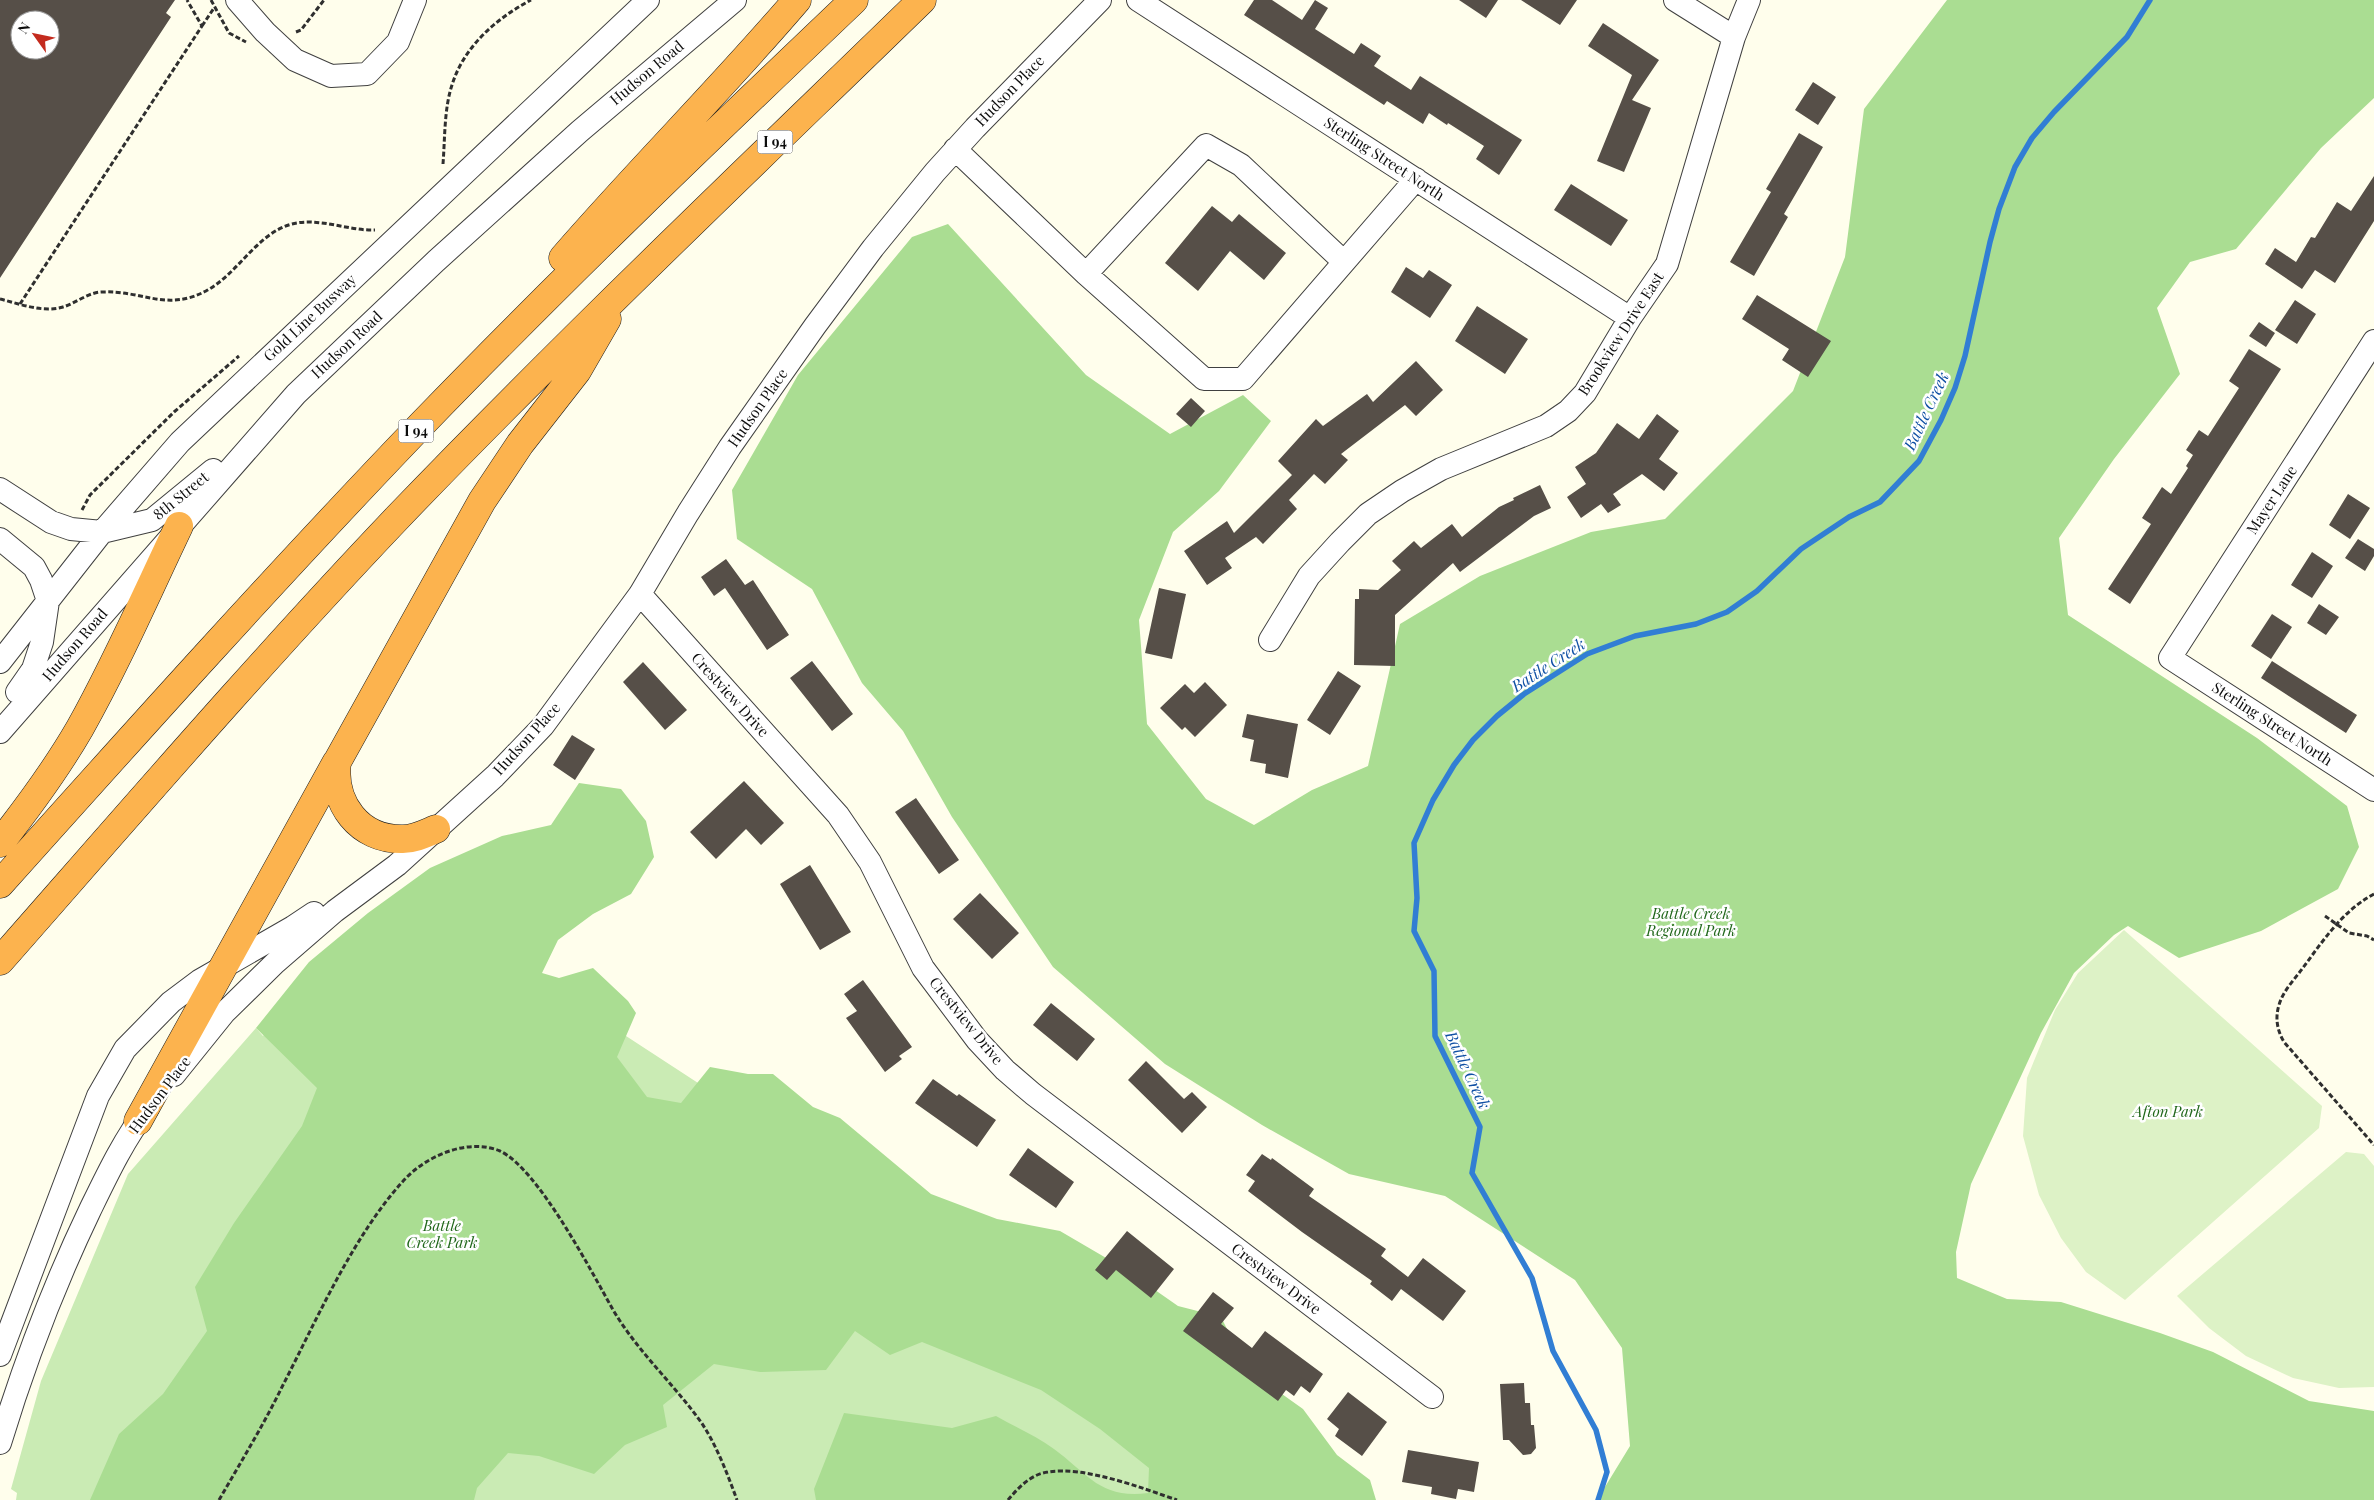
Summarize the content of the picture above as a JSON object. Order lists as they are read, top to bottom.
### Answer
{
  "streets": {
    "highway": ["I 94"],
    "street": [
      "Hudson Road",
      "Hudson Place",
      "Sterling Street North",
      "Gold Line Busway",
      "Brookview Drive East",
      "8th Street",
      "Mayer Lane",
      "Crestview Drive"
    ]
  },
  "crossings": [
    ["Hudson Road", "8th Street"],
    ["Hudson Place", "Crestview Drive"],
    ["Sterling Street North", "Brookview Drive East"],
    ["Sterling Street North", "Mayer Lane"],
    ["Gold Line Busway", "8th Street"]
  ],
  "water": ["Battle Creek"],
  "parks": ["Battle Creek Regional Park", "Afton Park", "Battle Creek Park"],
  "north": "top left"
}
